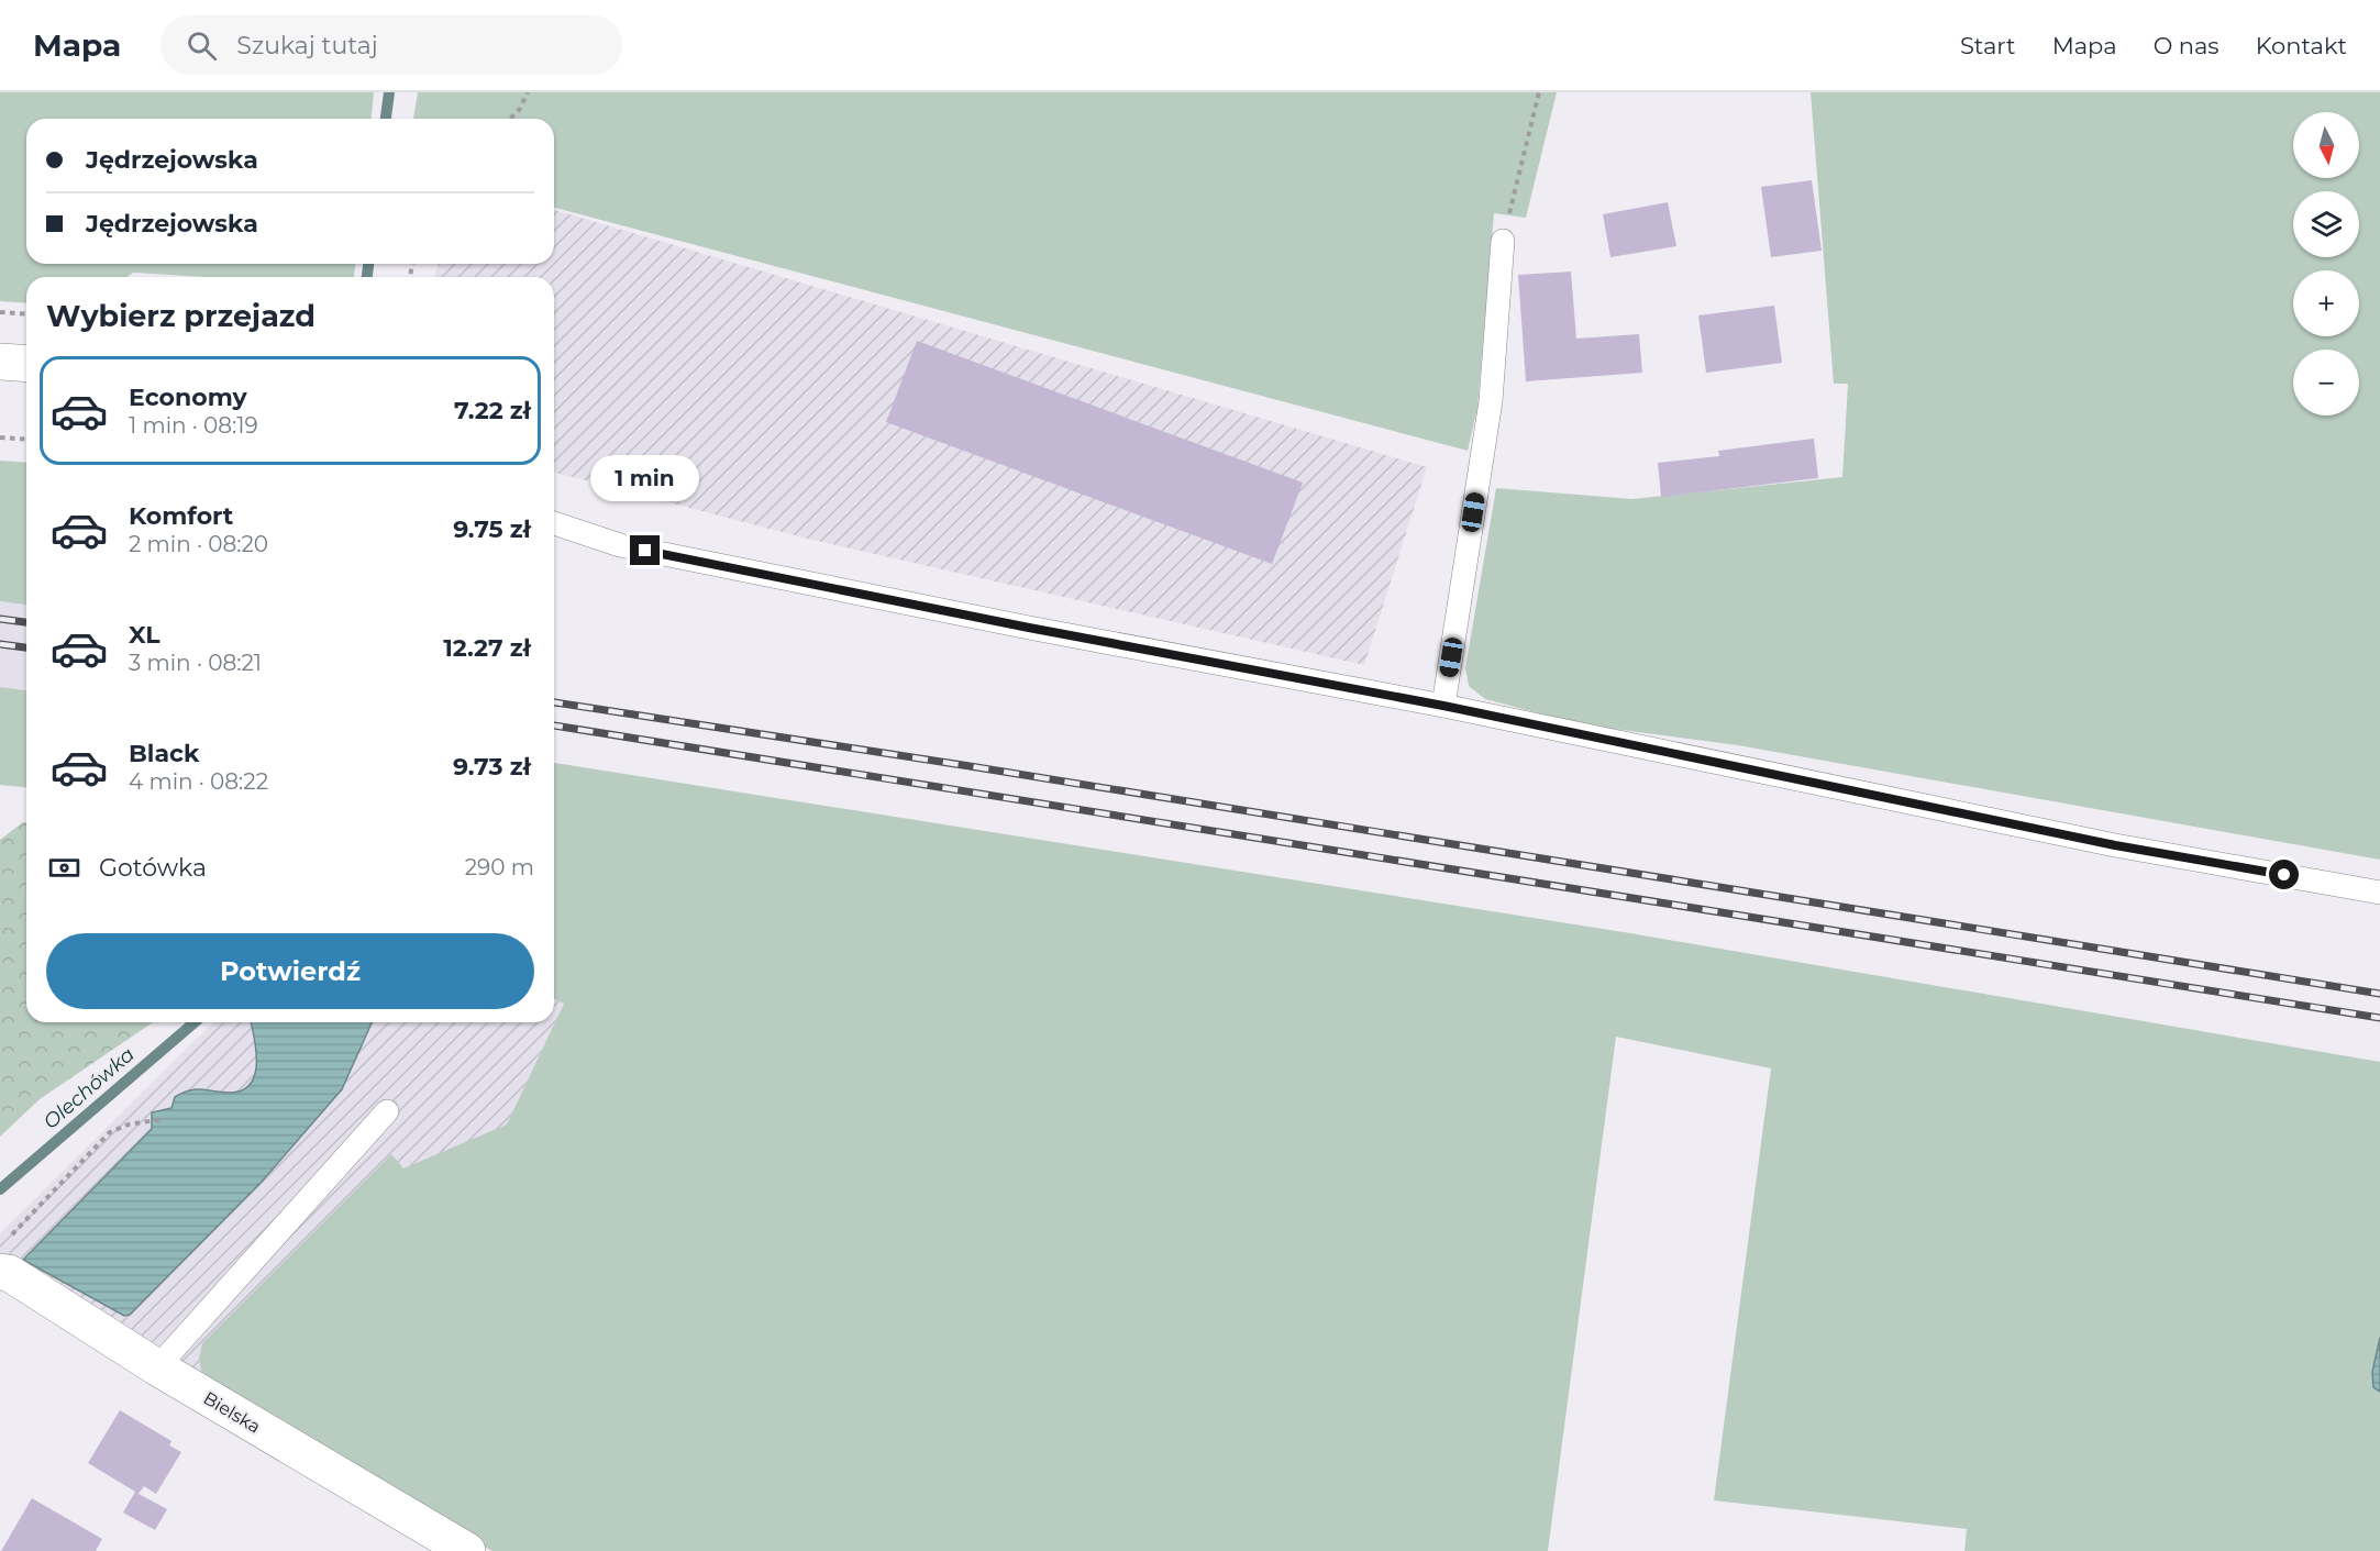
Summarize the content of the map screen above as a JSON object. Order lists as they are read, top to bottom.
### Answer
{
  "streets": {
    "street": ["Bielska"]
  },
  "water": ["Olechówka"],
  "north": "bottom",
  "page": {
    "header": "Mapa",
    "search": "Szukaj tutaj",
    "nav": [
      "Start",
      "Mapa",
      "O nas",
      "Kontakt"
    ],
    "map_buttons": ["+", "−"],
    "banner": ["Jędrzejowska", "Jędrzejowska"],
    "heading": "Wybierz przejazd",
    "list": [
      {
        "name": "Economy",
        "note": "1 min · 08:19",
        "value": "7.22 zł"
      },
      {
        "name": "Komfort",
        "note": "2 min · 08:20",
        "value": "9.75 zł"
      },
      {
        "name": "XL",
        "note": "3 min · 08:21",
        "value": "12.27 zł"
      },
      {
        "name": "Black",
        "note": "4 min · 08:22",
        "value": "9.73 zł"
      }
    ],
    "bubble": "1 min",
    "pay": ["Gotówka", "290 m"],
    "buttons": "Potwierdź"
  }
}
